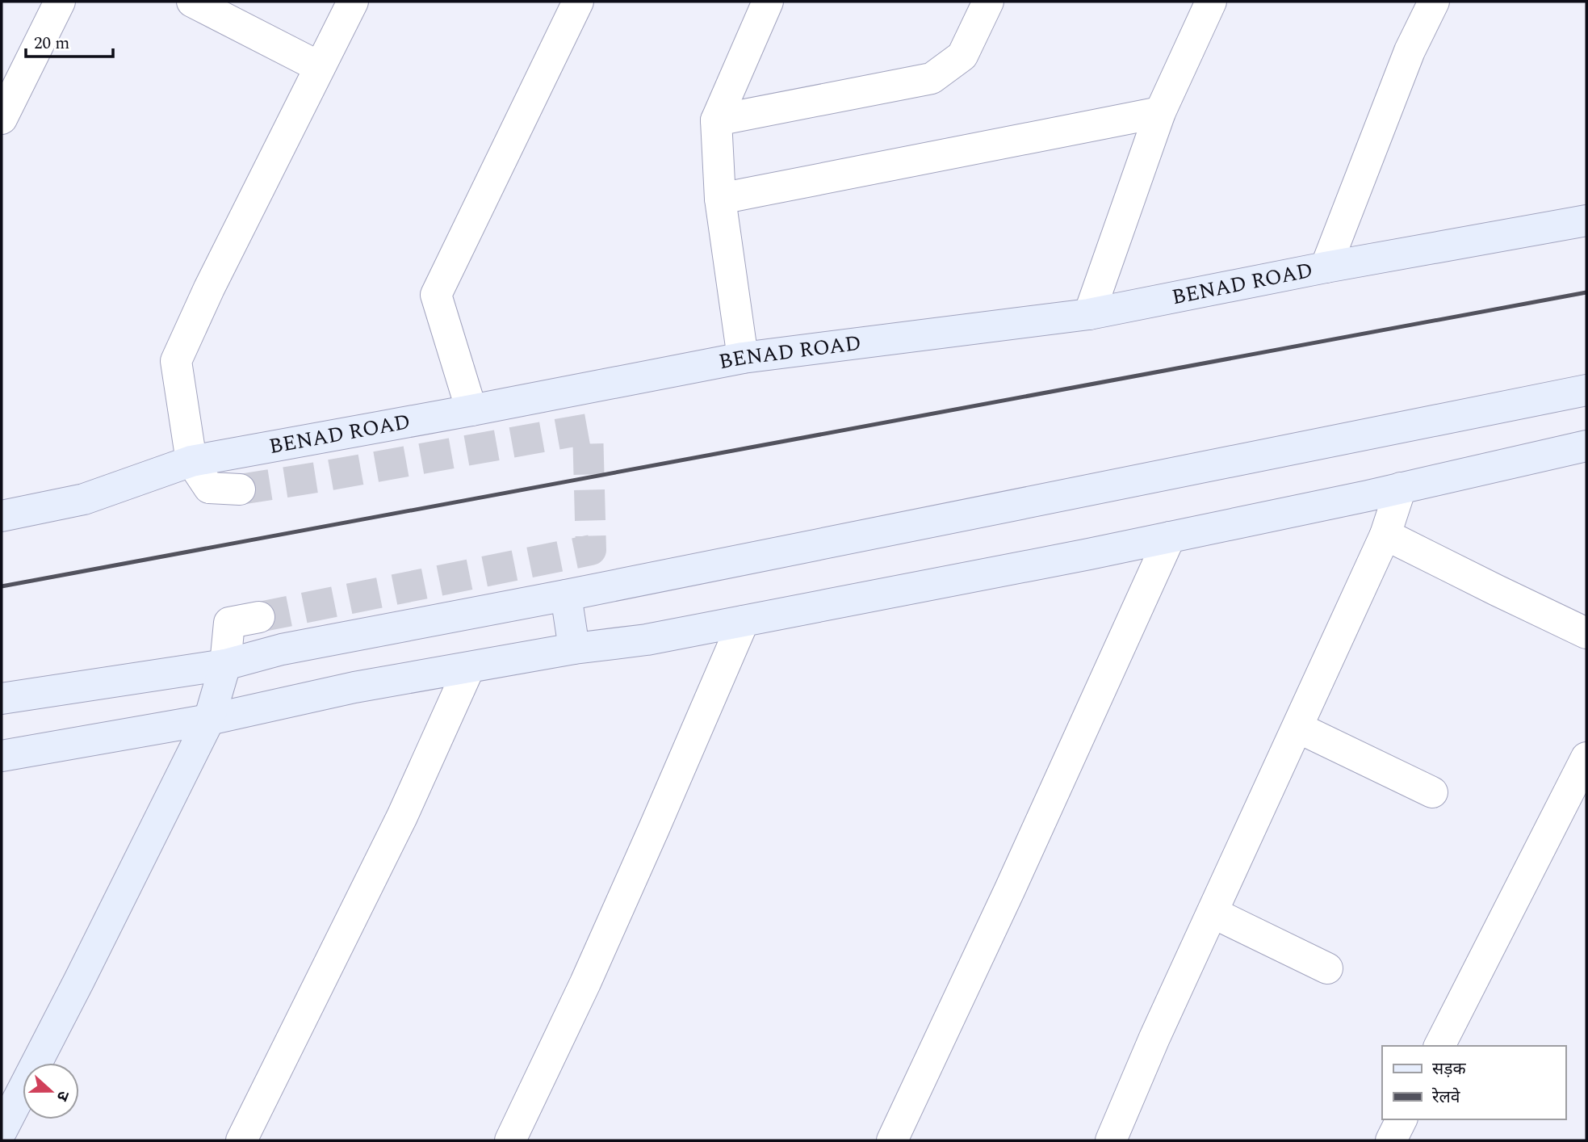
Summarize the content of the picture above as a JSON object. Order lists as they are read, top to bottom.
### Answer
{
  "streets": {
    "main road": ["BENAD ROAD"]
  },
  "legend": ["सड़क", "रेलवे"],
  "scale_bar": "20 m",
  "north": "right"
}
